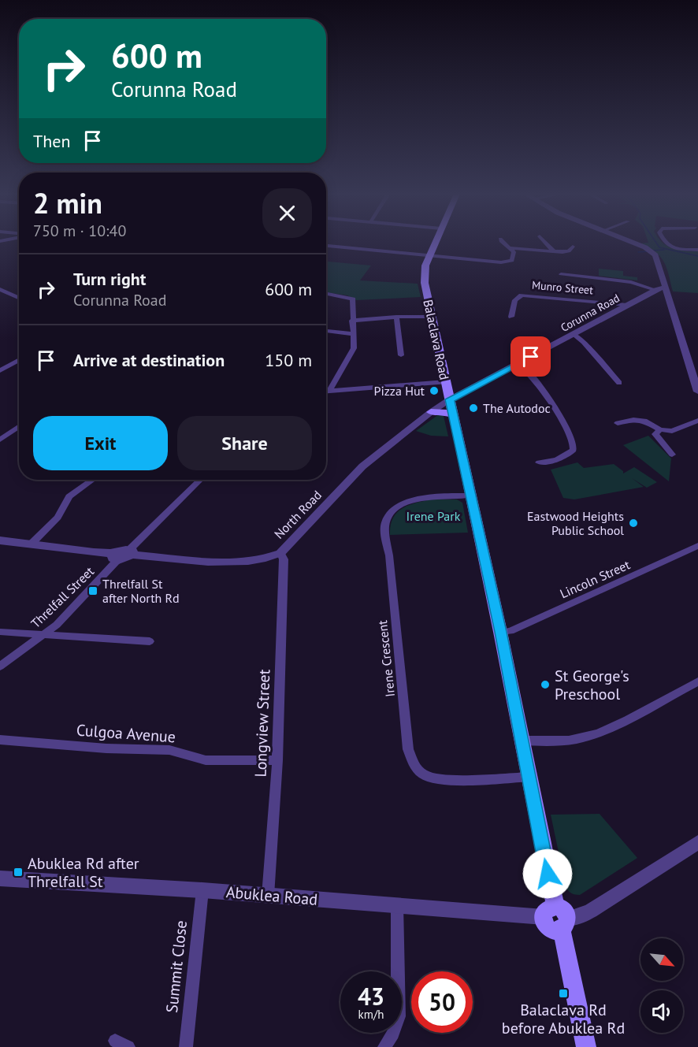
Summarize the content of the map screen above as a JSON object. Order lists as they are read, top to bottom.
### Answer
{
  "streets": {
    "main road": ["Balaclava Road"],
    "street": [
      "Munro Street",
      "Corunna Road",
      "North Road",
      "Lincoln Street",
      "Threlfall Street",
      "Irene Crescent",
      "Longview Street",
      "Culgoa Avenue",
      "Abuklea Road",
      "Summit Close"
    ]
  },
  "crossings": [
    ["Munro Street", "Corunna Road"],
    ["Corunna Road", "Balaclava Road"],
    ["Corunna Road", "North Road"],
    ["Balaclava Road", "North Road"],
    ["Balaclava Road", "Lincoln Street"],
    ["Balaclava Road", "Irene Crescent"],
    ["Balaclava Road", "Abuklea Road"],
    ["North Road", "Longview Street"],
    ["Longview Street", "Culgoa Avenue"],
    ["Longview Street", "Abuklea Road"],
    ["Abuklea Road", "Summit Close"]
  ],
  "parks": ["Irene Park"],
  "places": {
    "other": [
      "Pizza Hut",
      "The Autodoc",
      "Eastwood Heights Public School",
      "St George's Preschool"
    ],
    "transit": ["Threlfall St after North Rd", "Abuklea Rd after Threlfall St", "Balaclava Rd before Abuklea Rd"]
  },
  "north": "bottom right",
  "page": {
    "turn": ["600 m", "Corunna Road"],
    "then": "Then",
    "heading": ["2 min", "750 m · 10:40"],
    "list": [
      {
        "name": "Turn right",
        "note": "Corunna Road",
        "value": "600 m"
      },
      {
        "name": "Arrive at destination",
        "value": "150 m"
      }
    ],
    "buttons": ["Exit", "Share"],
    "speed": "43 km/h",
    "limit": "50"
  }
}
